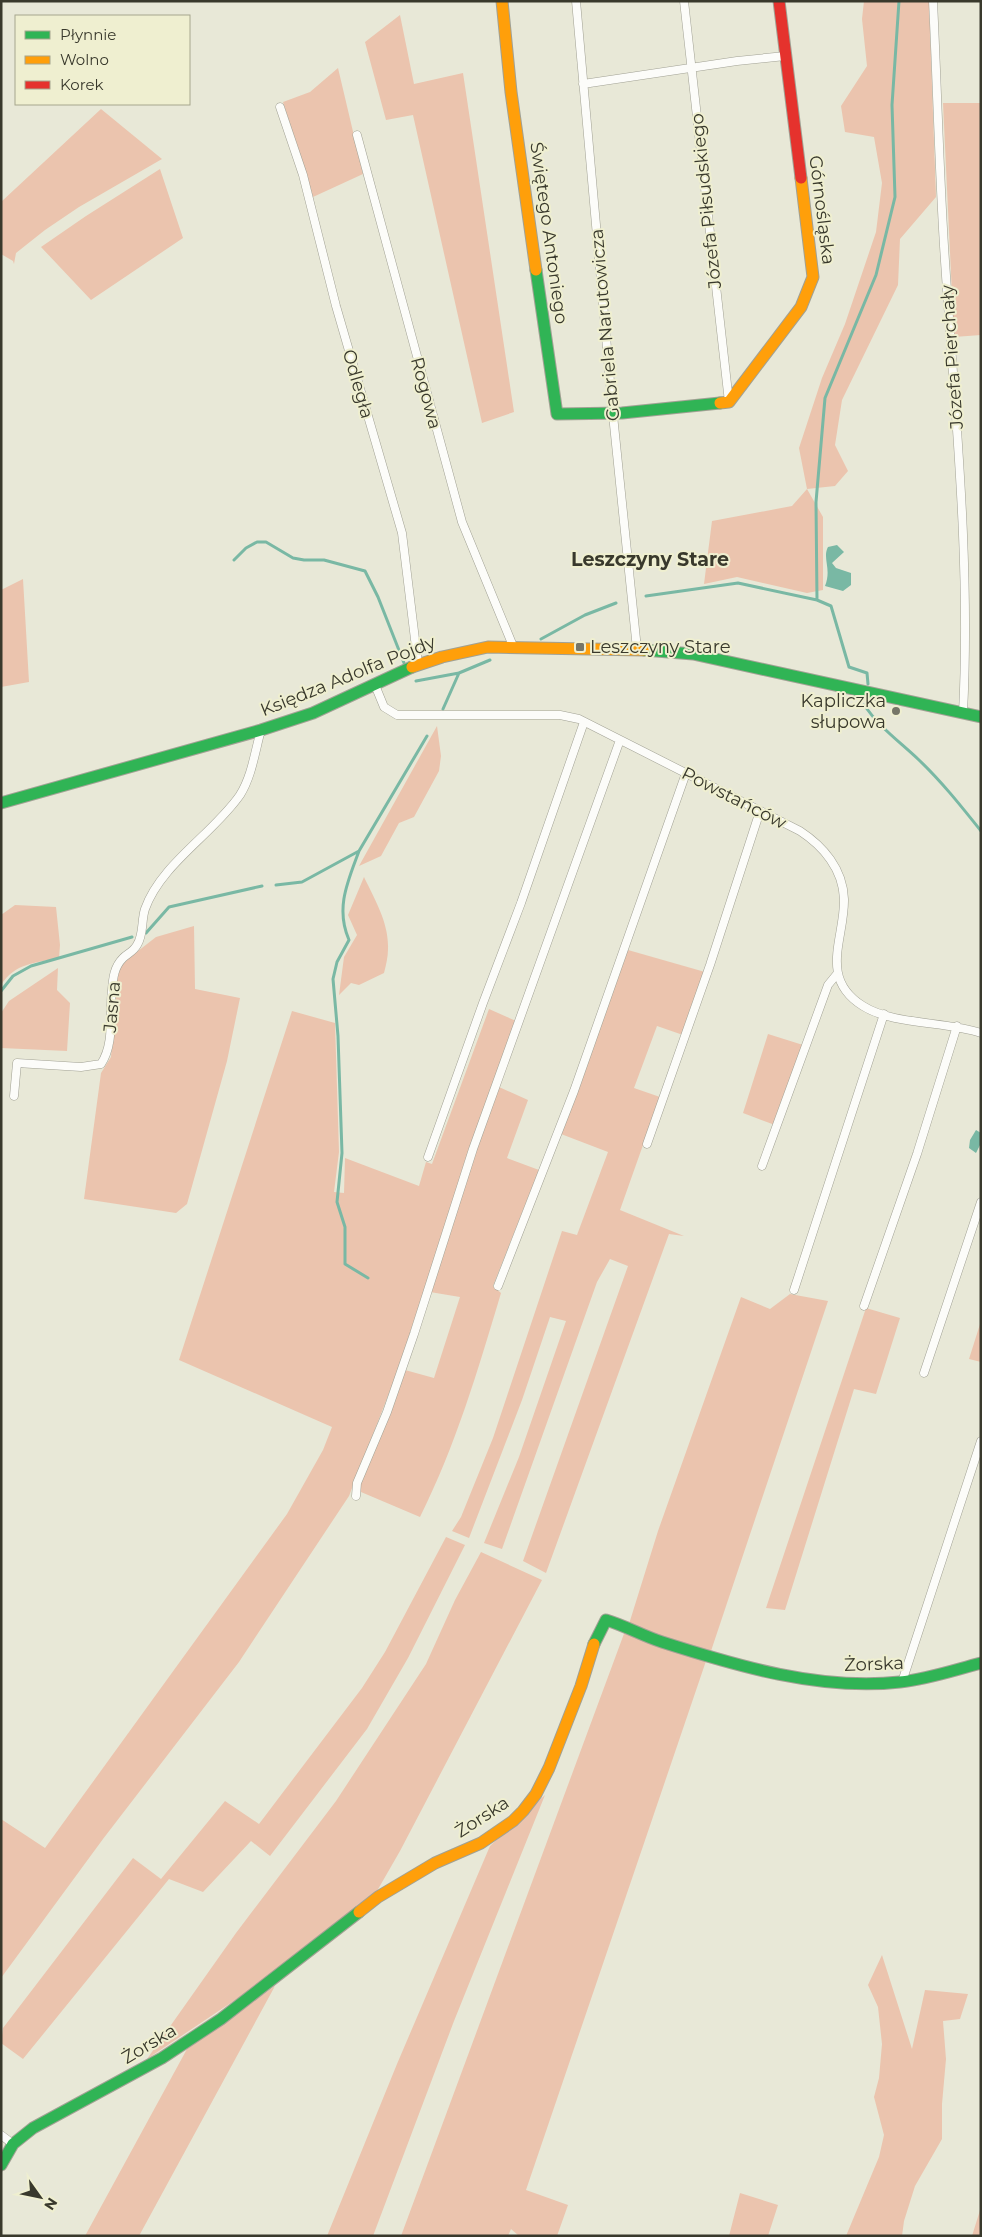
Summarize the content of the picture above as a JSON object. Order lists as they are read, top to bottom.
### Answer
{
  "streets": {
    "street": [
      "Józefa Piłsudskiego",
      "Górnośląska",
      "Świętego Antoniego",
      "Gabriela Narutowicza",
      "Józefa Pierchały",
      "Odległa",
      "Rogowa",
      "Księdza Adolfa Pojdy",
      "Powstańców",
      "Jasna",
      "Żorska"
    ]
  },
  "crossings": [
    ["Józefa Piłsudskiego", "Górnośląska"],
    ["Świętego Antoniego", "Gabriela Narutowicza"],
    ["Gabriela Narutowicza", "Księdza Adolfa Pojdy"],
    ["Józefa Pierchały", "Księdza Adolfa Pojdy"],
    ["Odległa", "Księdza Adolfa Pojdy"],
    ["Rogowa", "Księdza Adolfa Pojdy"],
    ["Księdza Adolfa Pojdy", "Powstańców"],
    ["Księdza Adolfa Pojdy", "Jasna"]
  ],
  "districts": ["Leszczyny Stare"],
  "places": {
    "transit": ["Leszczyny Stare"],
    "other": ["Kapliczka słupowa"]
  },
  "legend": ["Płynnie", "Wolno", "Korek"],
  "north": "bottom right"
}
